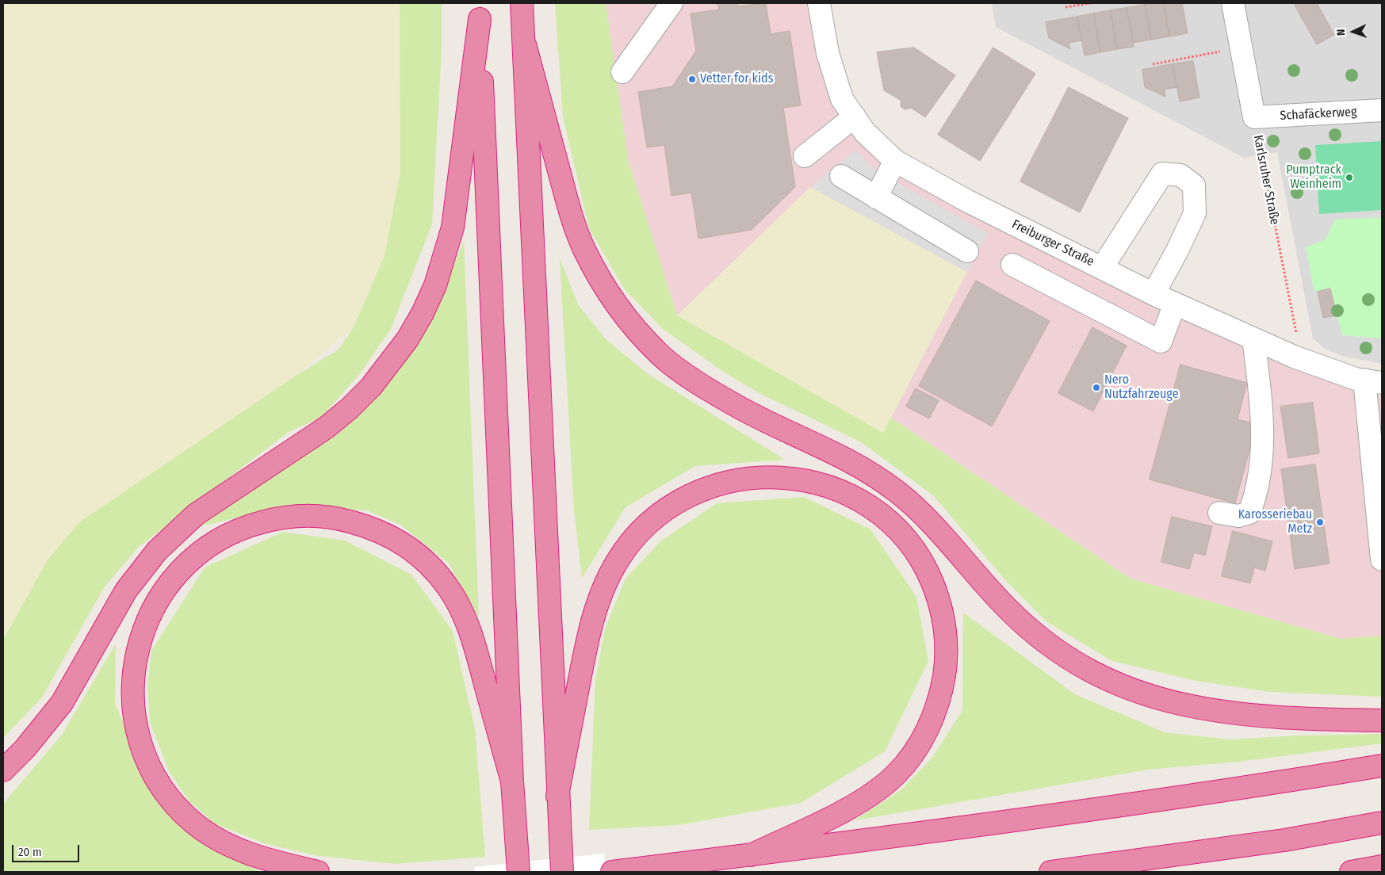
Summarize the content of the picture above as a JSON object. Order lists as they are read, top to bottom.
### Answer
{
  "streets": {
    "street": ["Schafäckerweg", "Karlsruher Straße", "Freiburger Straße"]
  },
  "crossings": [
    ["Schafäckerweg", "Karlsruher Straße"],
    ["Karlsruher Straße", "Freiburger Straße"]
  ],
  "places": [
    "Vetter for kids",
    "Pumptrack Weinheim",
    "Nero Nutzfahrzeuge",
    "Karosseriebau Metz"
  ],
  "scale_bar": "20 m",
  "north": "left"
}
